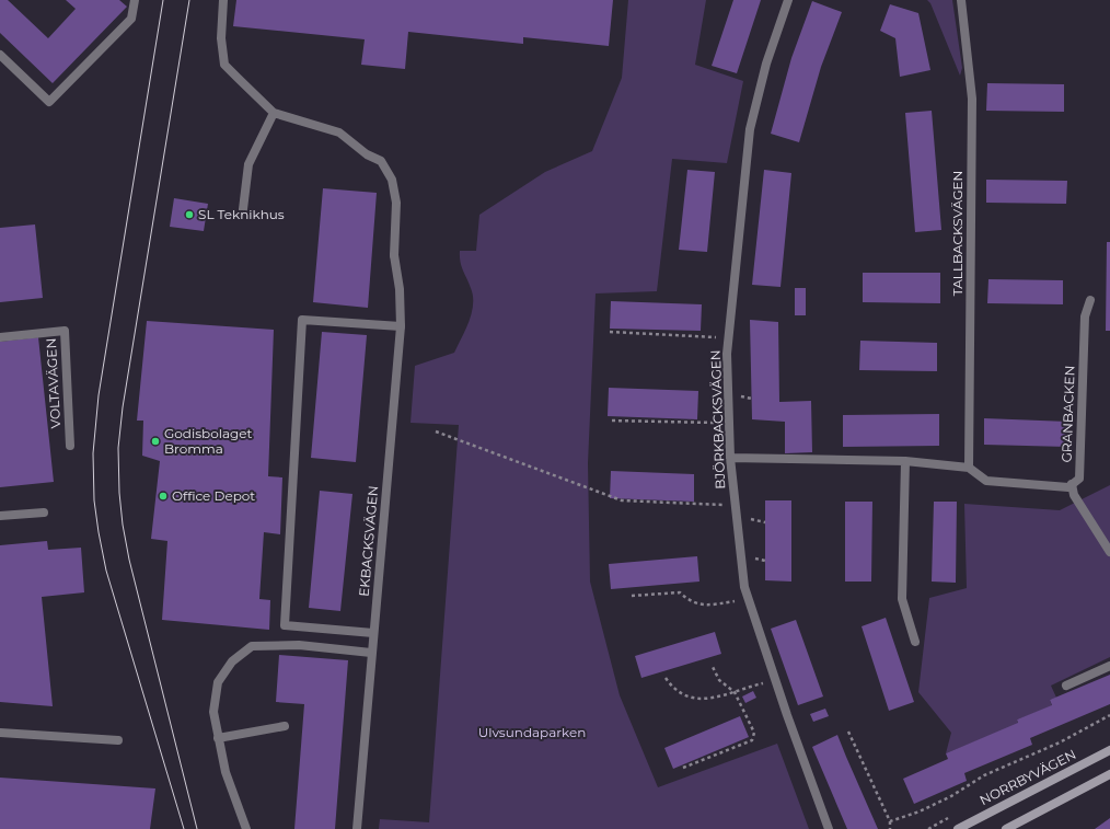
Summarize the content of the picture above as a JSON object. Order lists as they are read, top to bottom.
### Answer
{
  "streets": {
    "main road": ["NORRBYVÄGEN"],
    "street": [
      "TALLBACKSVÄGEN",
      "VOLTAVÄGEN",
      "GRANBACKEN",
      "BJÖRKBACKSVÄGEN",
      "EKBACKSVÄGEN"
    ]
  },
  "parks": ["Ulvsundaparken"],
  "places": ["SL Teknikhus", "Godisbolaget Bromma", "Office Depot"]
}
